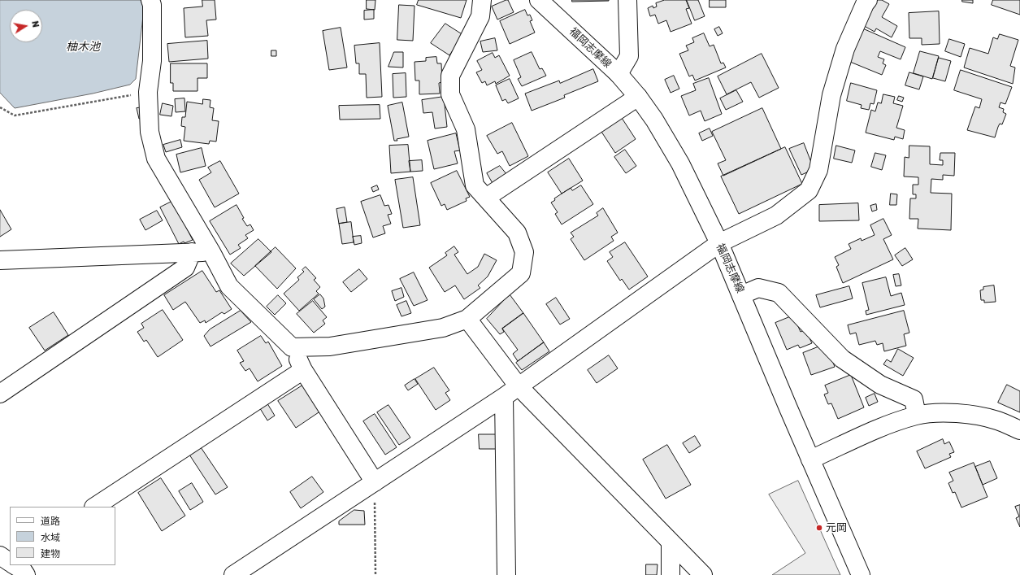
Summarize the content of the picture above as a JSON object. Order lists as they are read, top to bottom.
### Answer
{
  "streets": {
    "street": ["福岡志摩線"]
  },
  "water": ["柚木池"],
  "places": ["元岡"],
  "legend": ["道路", "水域", "建物"],
  "north": "right"
}
